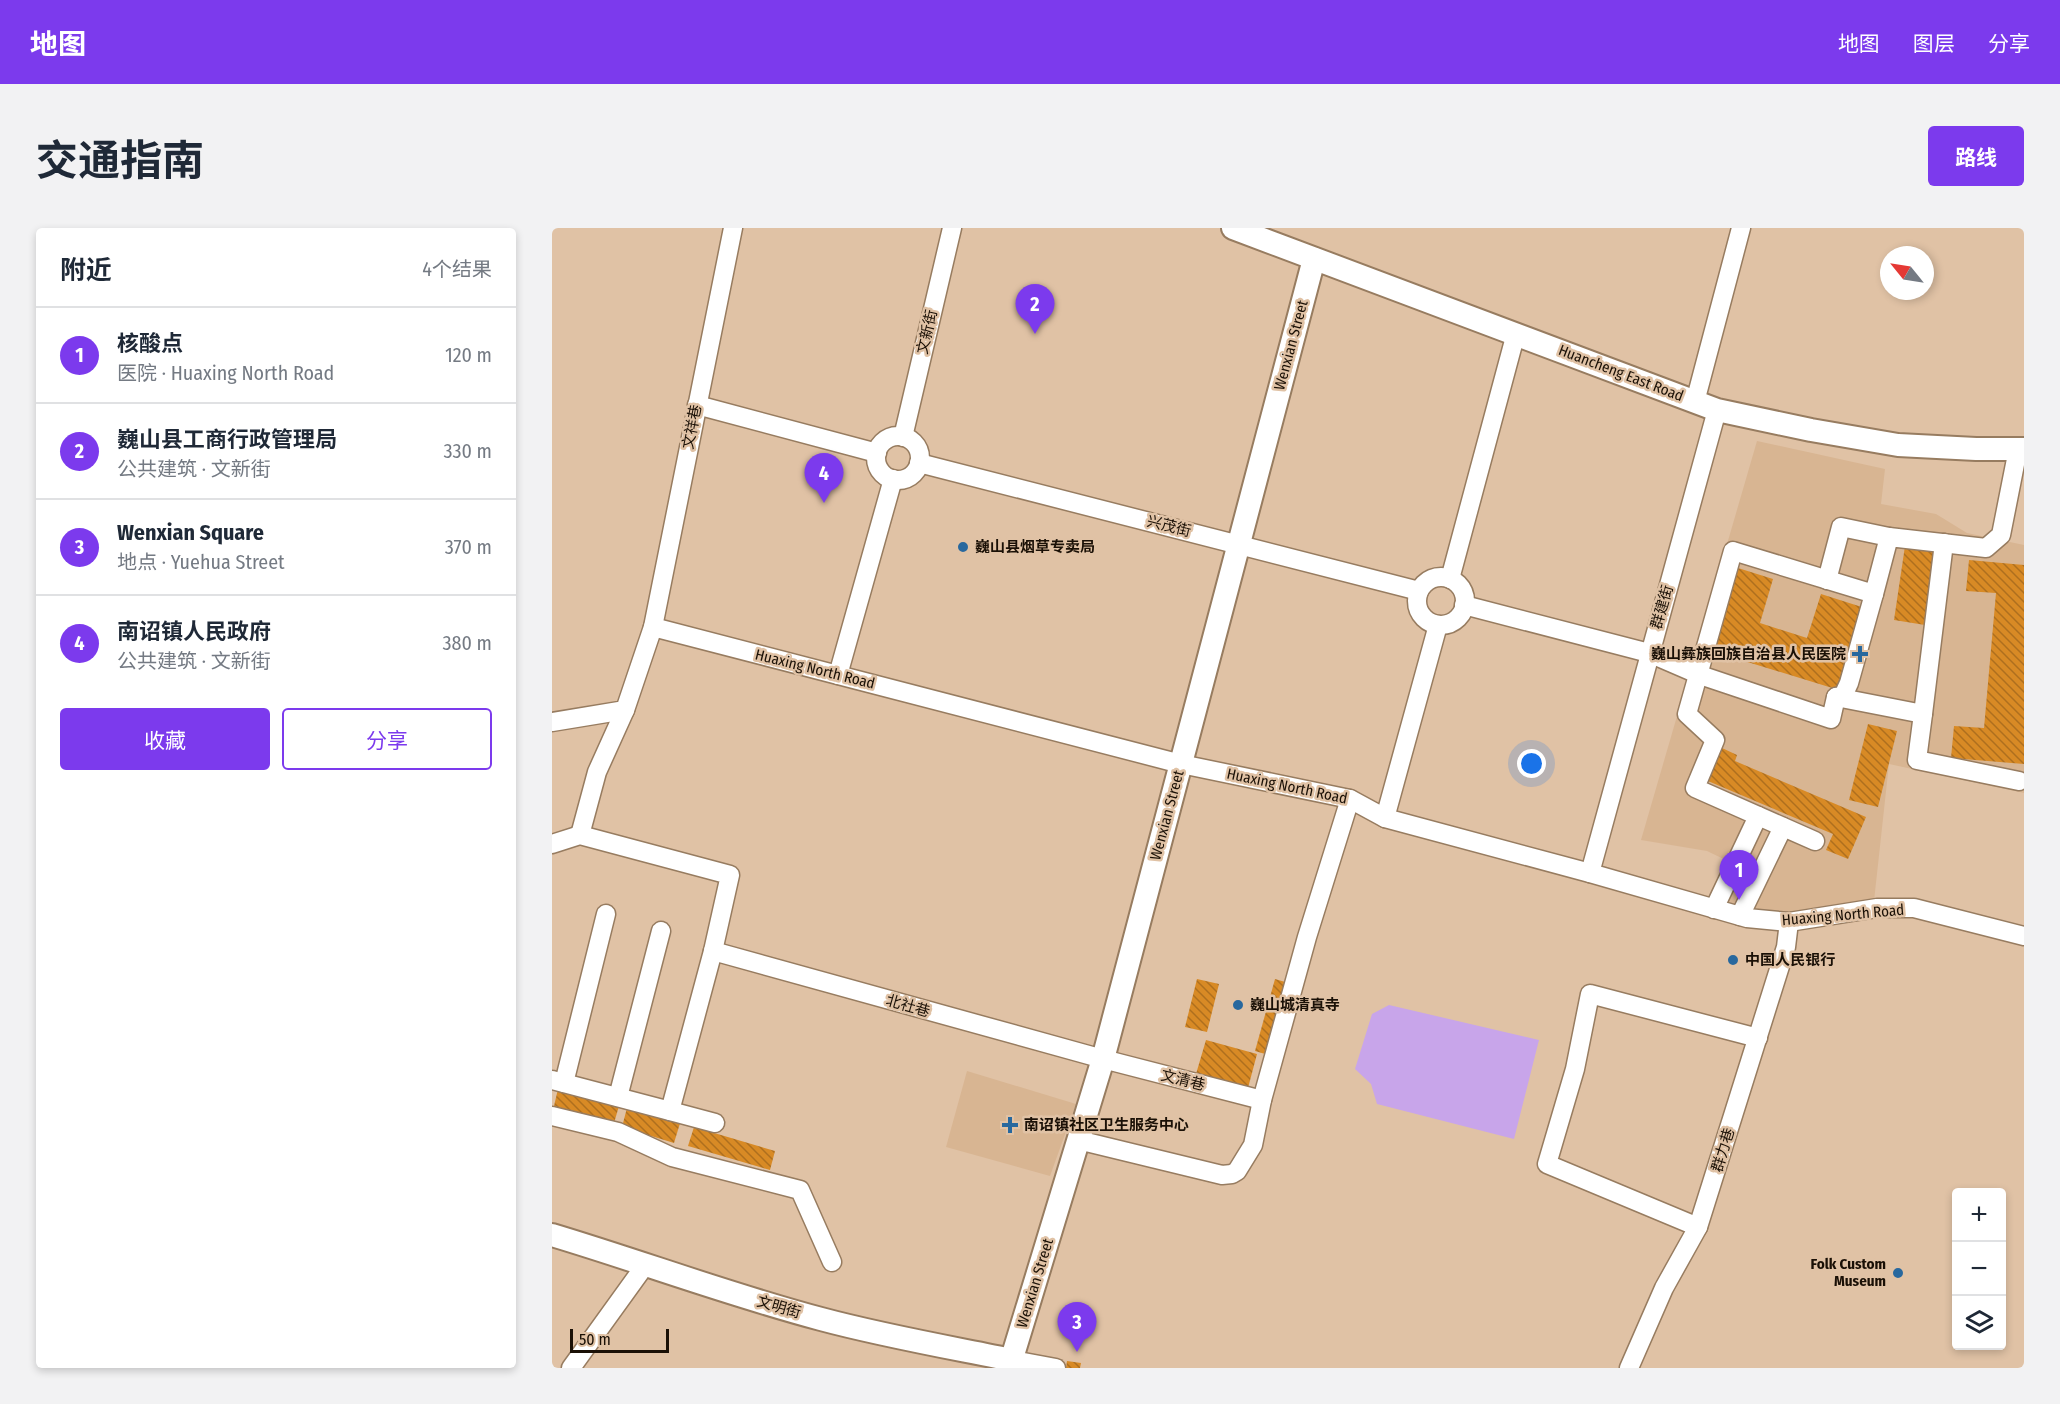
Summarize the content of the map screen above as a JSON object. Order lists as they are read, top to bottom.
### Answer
{
  "streets": {
    "main road": ["Wenxian Street", "Huancheng East Road", "文明街"],
    "street": [
      "文新街",
      "文祥巷",
      "兴茂街",
      "群建街",
      "Huaxing North Road",
      "北社巷",
      "文清巷",
      "群力巷"
    ]
  },
  "crossings": [
    ["文新街", "兴茂街"],
    ["Wenxian Street", "Huancheng East Road"],
    ["Wenxian Street", "兴茂街"],
    ["Wenxian Street", "Huaxing North Road"],
    ["Wenxian Street", "北社巷"],
    ["Wenxian Street", "文清巷"],
    ["Wenxian Street", "文明街"],
    ["Huancheng East Road", "群建街"],
    ["文祥巷", "Huaxing North Road"],
    ["群建街", "Huaxing North Road"],
    ["Huaxing North Road", "群力巷"],
    ["北社巷", "文清巷"]
  ],
  "places": {
    "other": [
      "巍山县烟草专卖局",
      "中国人民银行",
      "巍山城清真寺",
      "Folk Custom Museum"
    ],
    "health": ["巍山彝族回族自治县人民医院", "南诏镇社区卫生服务中心"]
  },
  "scale_bar": "50 m",
  "north": "top left",
  "page": {
    "header": "地图",
    "nav": ["地图", "图层", "分享"],
    "title": "交通指南",
    "buttons": [
      "路线",
      ["收藏", "分享"]
    ],
    "heading": ["附近", "4个结果"],
    "pins": [
      "2",
      "4",
      "1",
      "3"
    ],
    "list": [
      {
        "mark": "1",
        "name": "核酸点",
        "note": "医院 · Huaxing North Road",
        "value": "120 m"
      },
      {
        "mark": "2",
        "name": "巍山县工商行政管理局",
        "note": "公共建筑 · 文新街",
        "value": "330 m"
      },
      {
        "mark": "3",
        "name": "Wenxian Square",
        "note": "地点 · Yuehua Street",
        "value": "370 m"
      },
      {
        "mark": "4",
        "name": "南诏镇人民政府",
        "note": "公共建筑 · 文新街",
        "value": "380 m"
      }
    ],
    "map_buttons": ["+", "−"],
    "scale": "50 m"
  }
}
